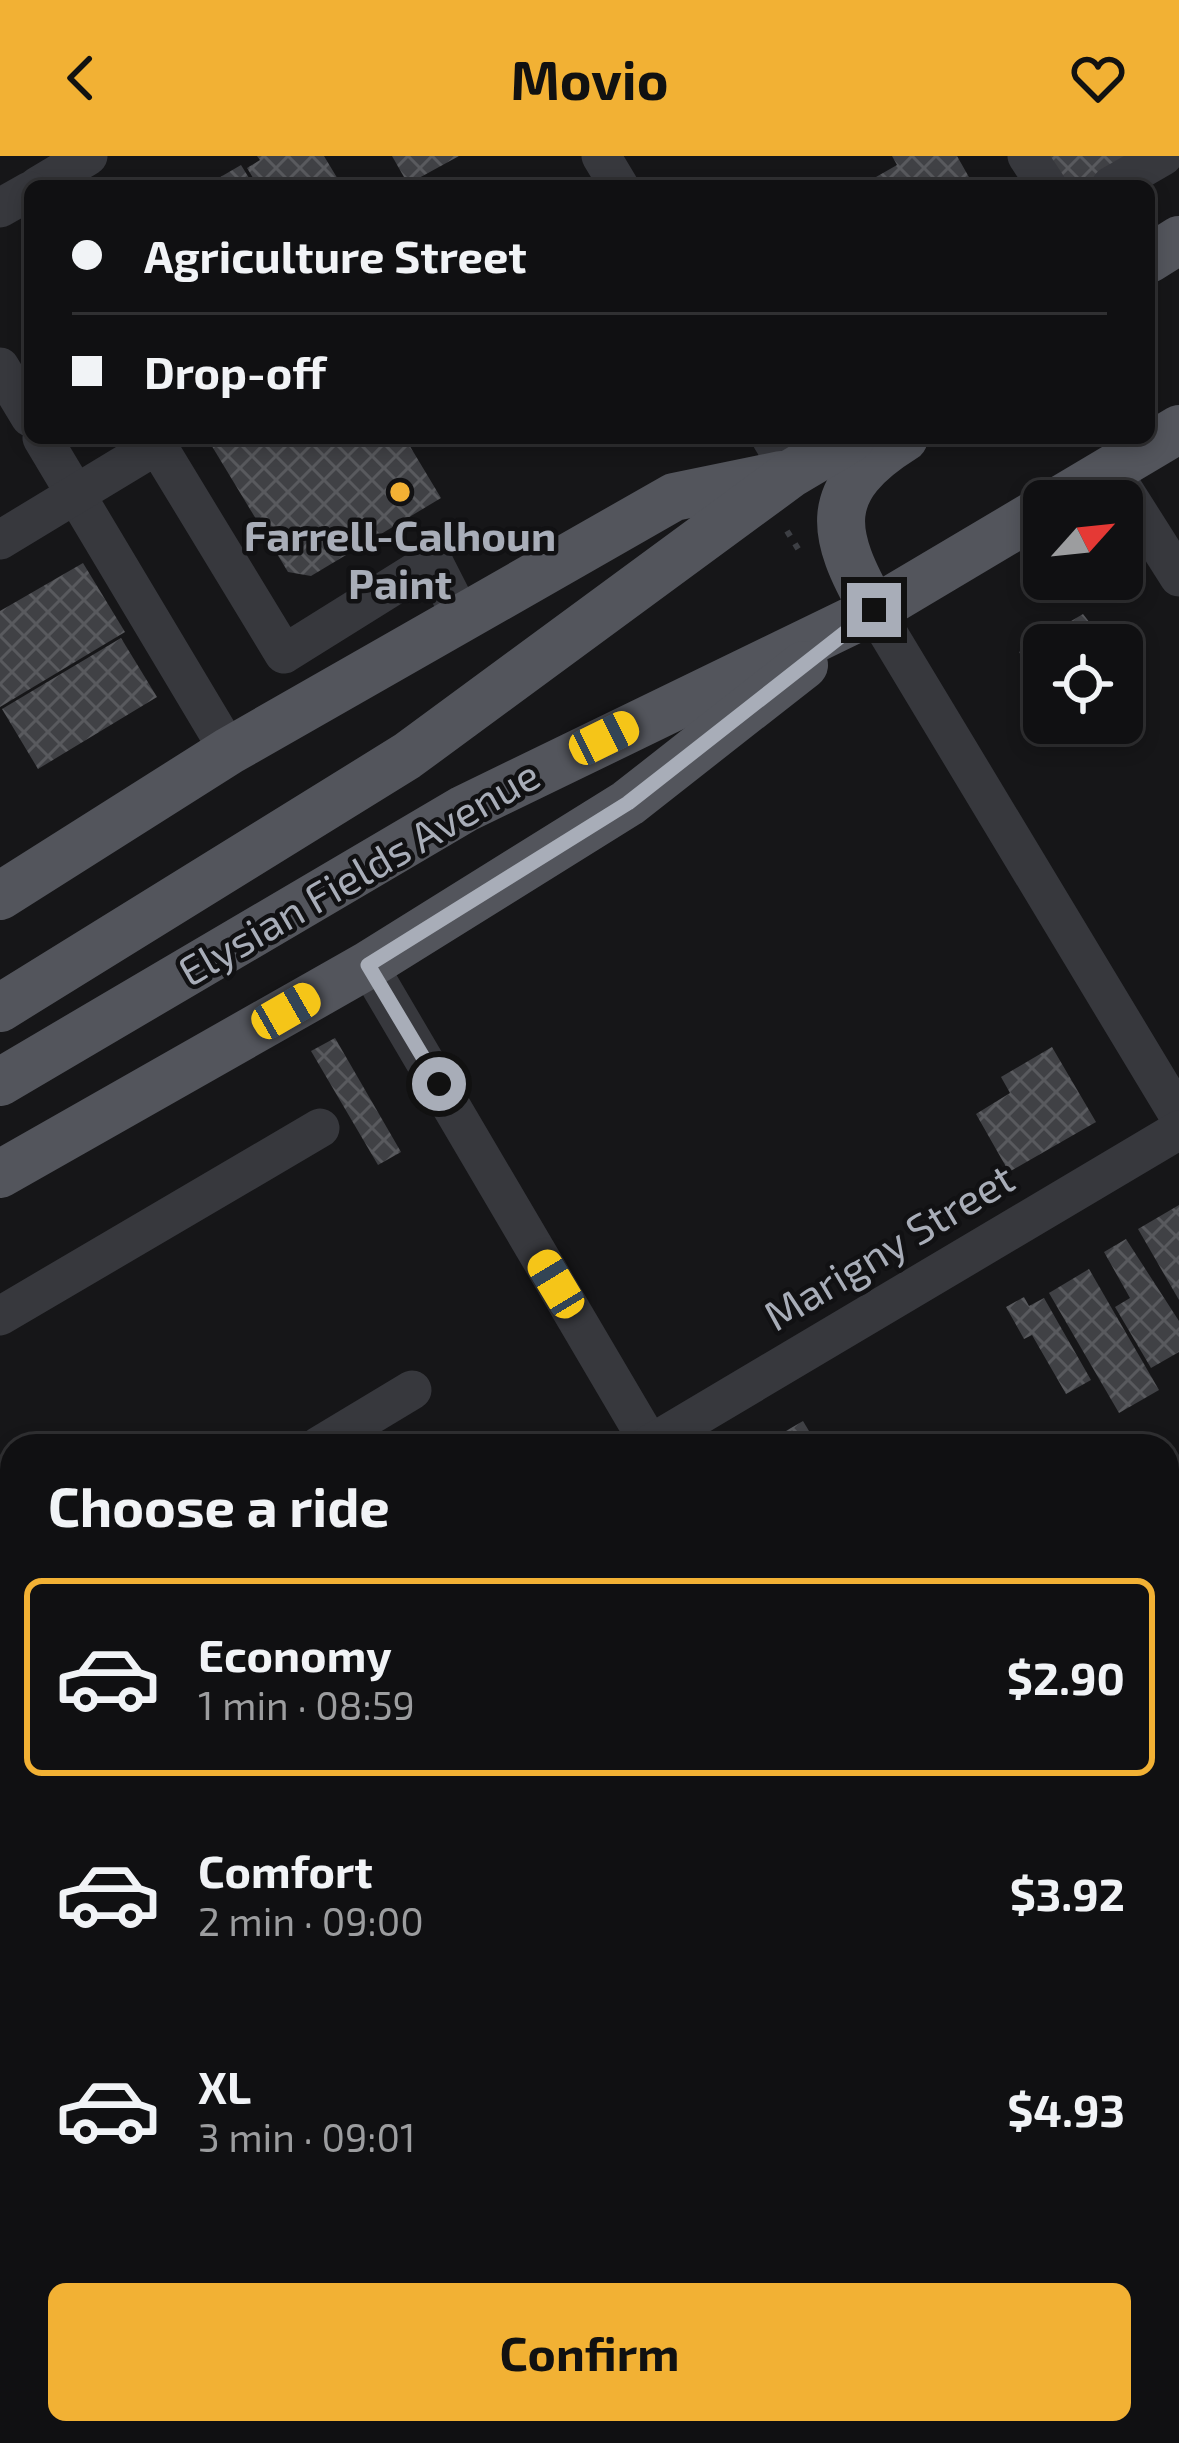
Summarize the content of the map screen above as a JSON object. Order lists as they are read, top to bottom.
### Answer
{
  "streets": {
    "main road": ["Elysian Fields Avenue"],
    "street": ["Marigny Street"]
  },
  "places": ["Farrell-Calhoun Paint"],
  "north": "top right",
  "page": {
    "header": "Movio",
    "banner": ["Agriculture Street", "Drop-off"],
    "heading": "Choose a ride",
    "list": [
      {
        "name": "Economy",
        "note": "1 min · 08:59",
        "value": "$2.90"
      },
      {
        "name": "Comfort",
        "note": "2 min · 09:00",
        "value": "$3.92"
      },
      {
        "name": "XL",
        "note": "3 min · 09:01",
        "value": "$4.93"
      }
    ],
    "buttons": "Confirm"
  }
}
